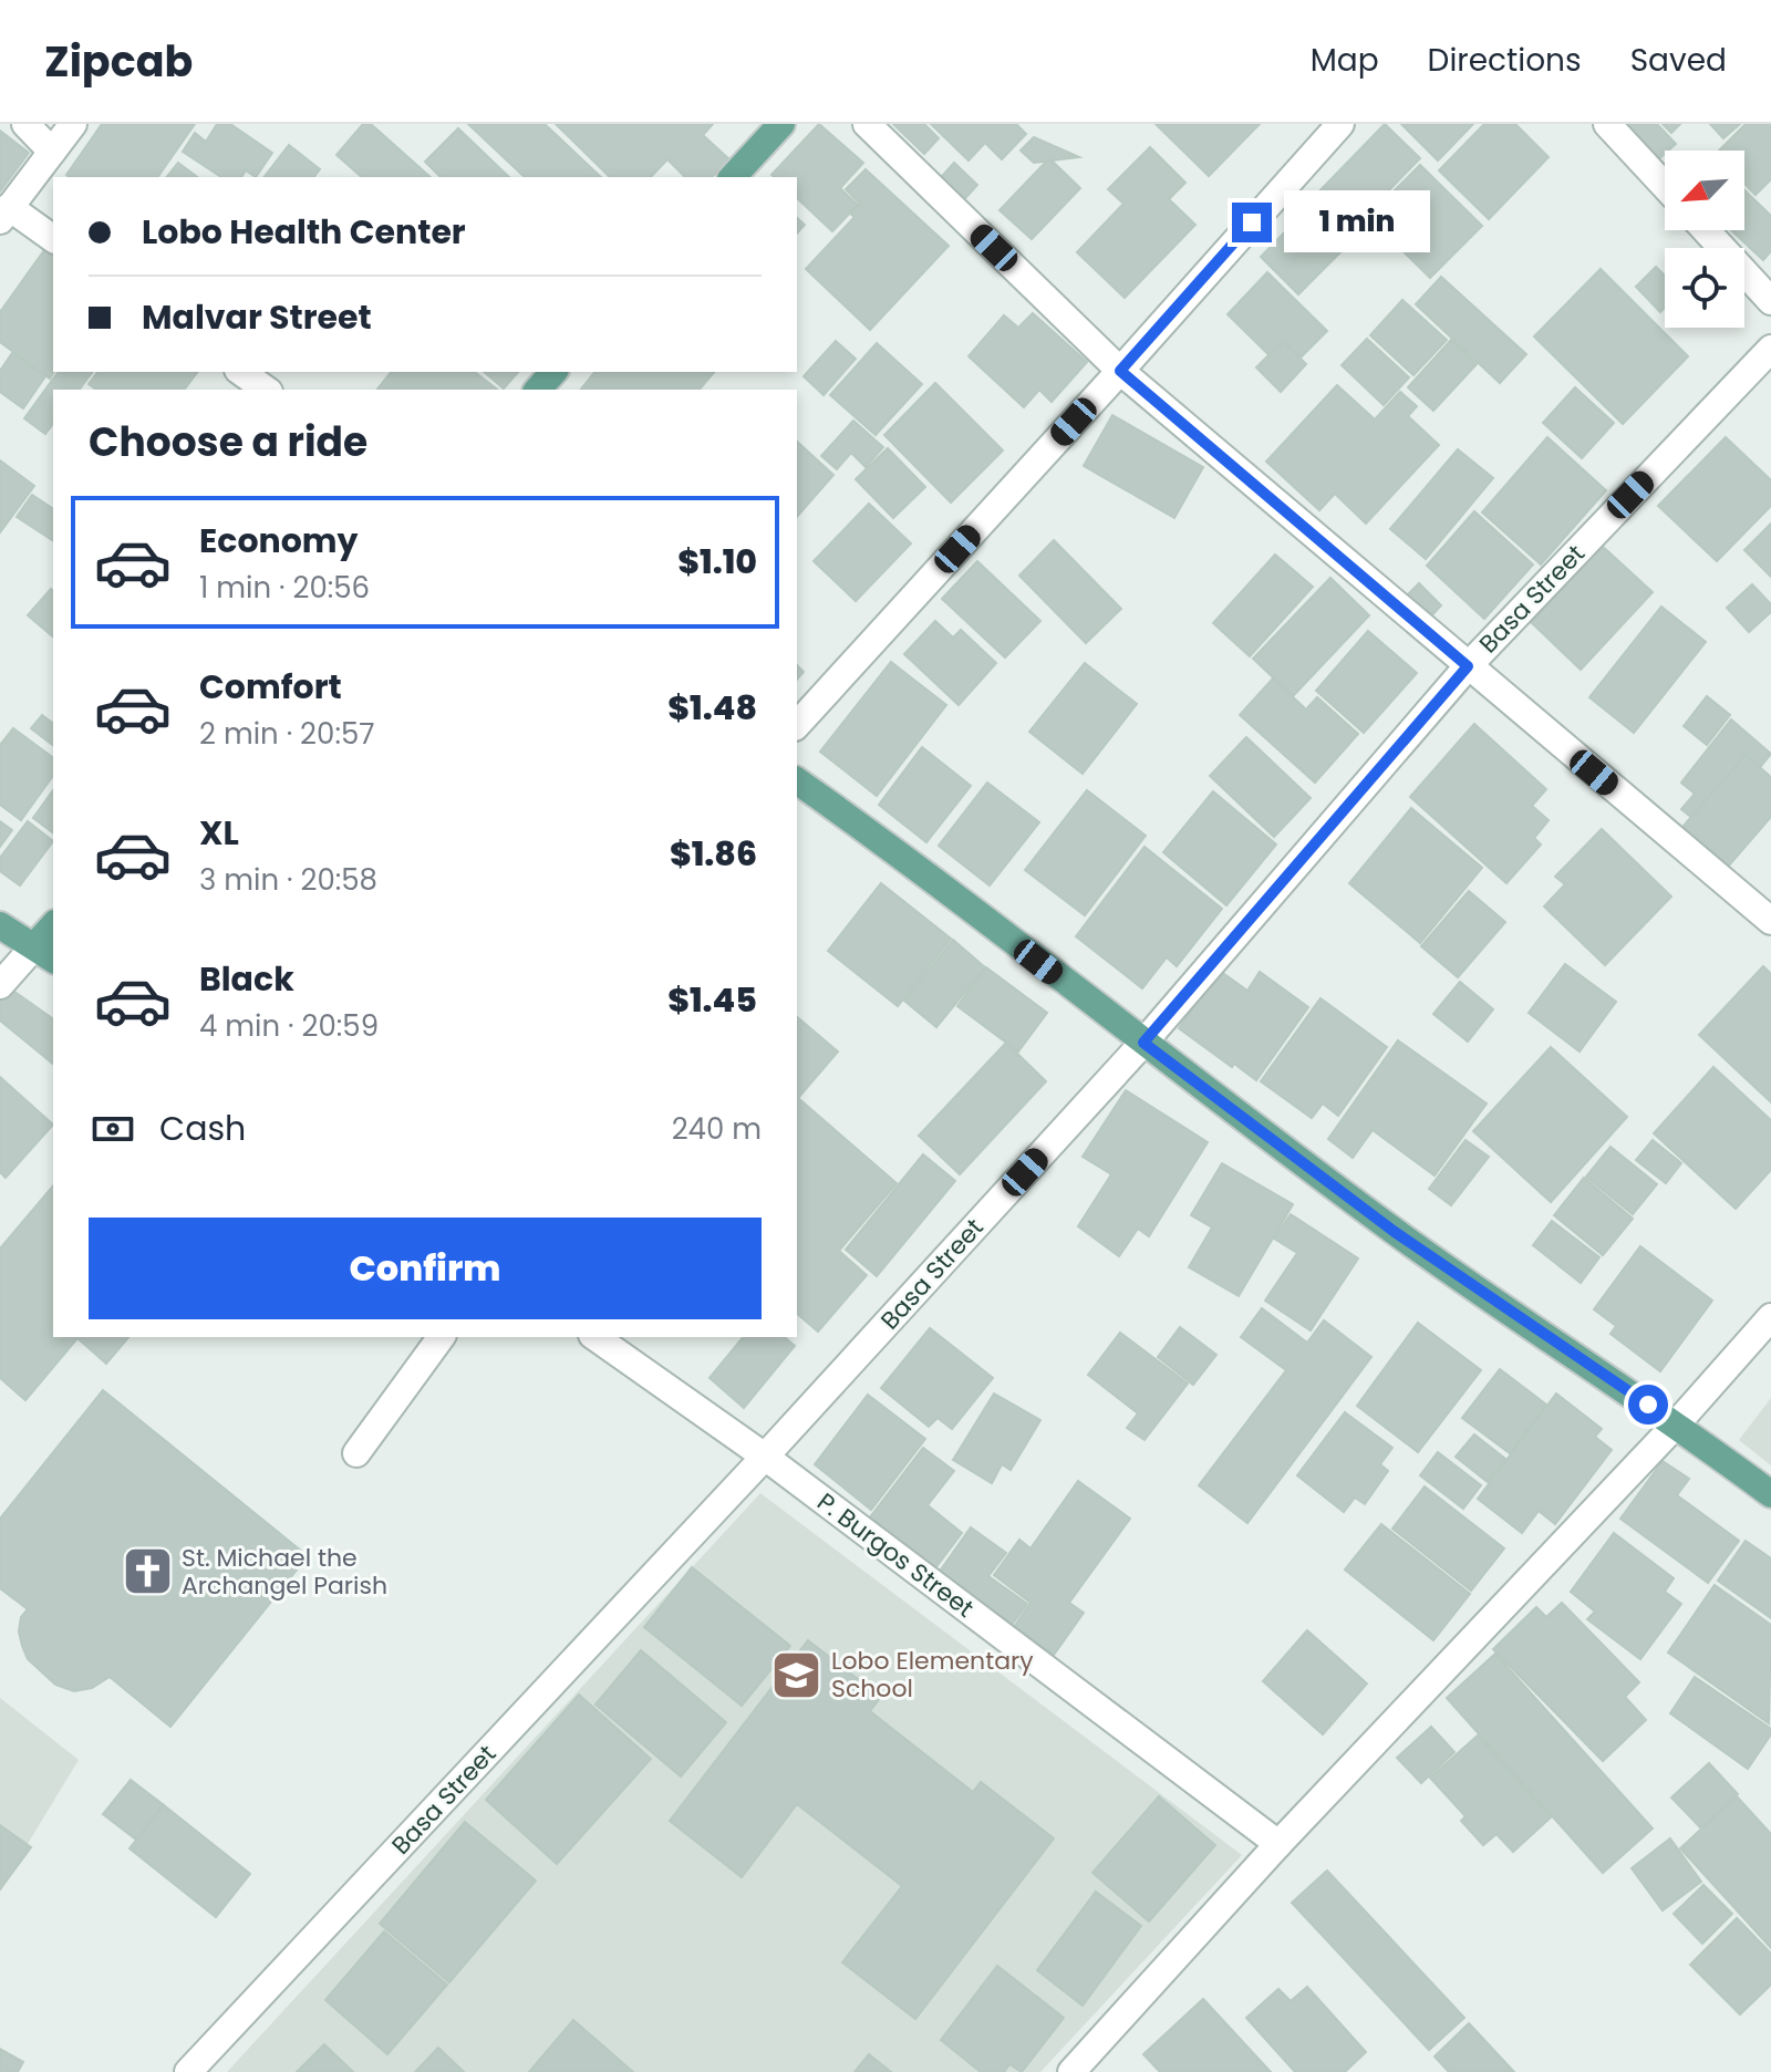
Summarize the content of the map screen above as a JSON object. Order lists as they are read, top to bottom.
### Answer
{
  "streets": {
    "street": ["Basa Street", "P. Burgos Street"]
  },
  "crossings": [
    ["Basa Street", "P. Burgos Street"]
  ],
  "places": {
    "church": ["St. Michael the Archangel Parish"],
    "school or university": ["Lobo Elementary School"]
  },
  "north": "bottom left",
  "page": {
    "header": "Zipcab",
    "nav": ["Map", "Directions", "Saved"],
    "banner": ["Lobo Health Center", "Malvar Street"],
    "bubble": "1 min",
    "heading": "Choose a ride",
    "list": [
      {
        "name": "Economy",
        "note": "1 min · 20:56",
        "value": "$1.10"
      },
      {
        "name": "Comfort",
        "note": "2 min · 20:57",
        "value": "$1.48"
      },
      {
        "name": "XL",
        "note": "3 min · 20:58",
        "value": "$1.86"
      },
      {
        "name": "Black",
        "note": "4 min · 20:59",
        "value": "$1.45"
      }
    ],
    "pay": ["Cash", "240 m"],
    "buttons": "Confirm"
  }
}
